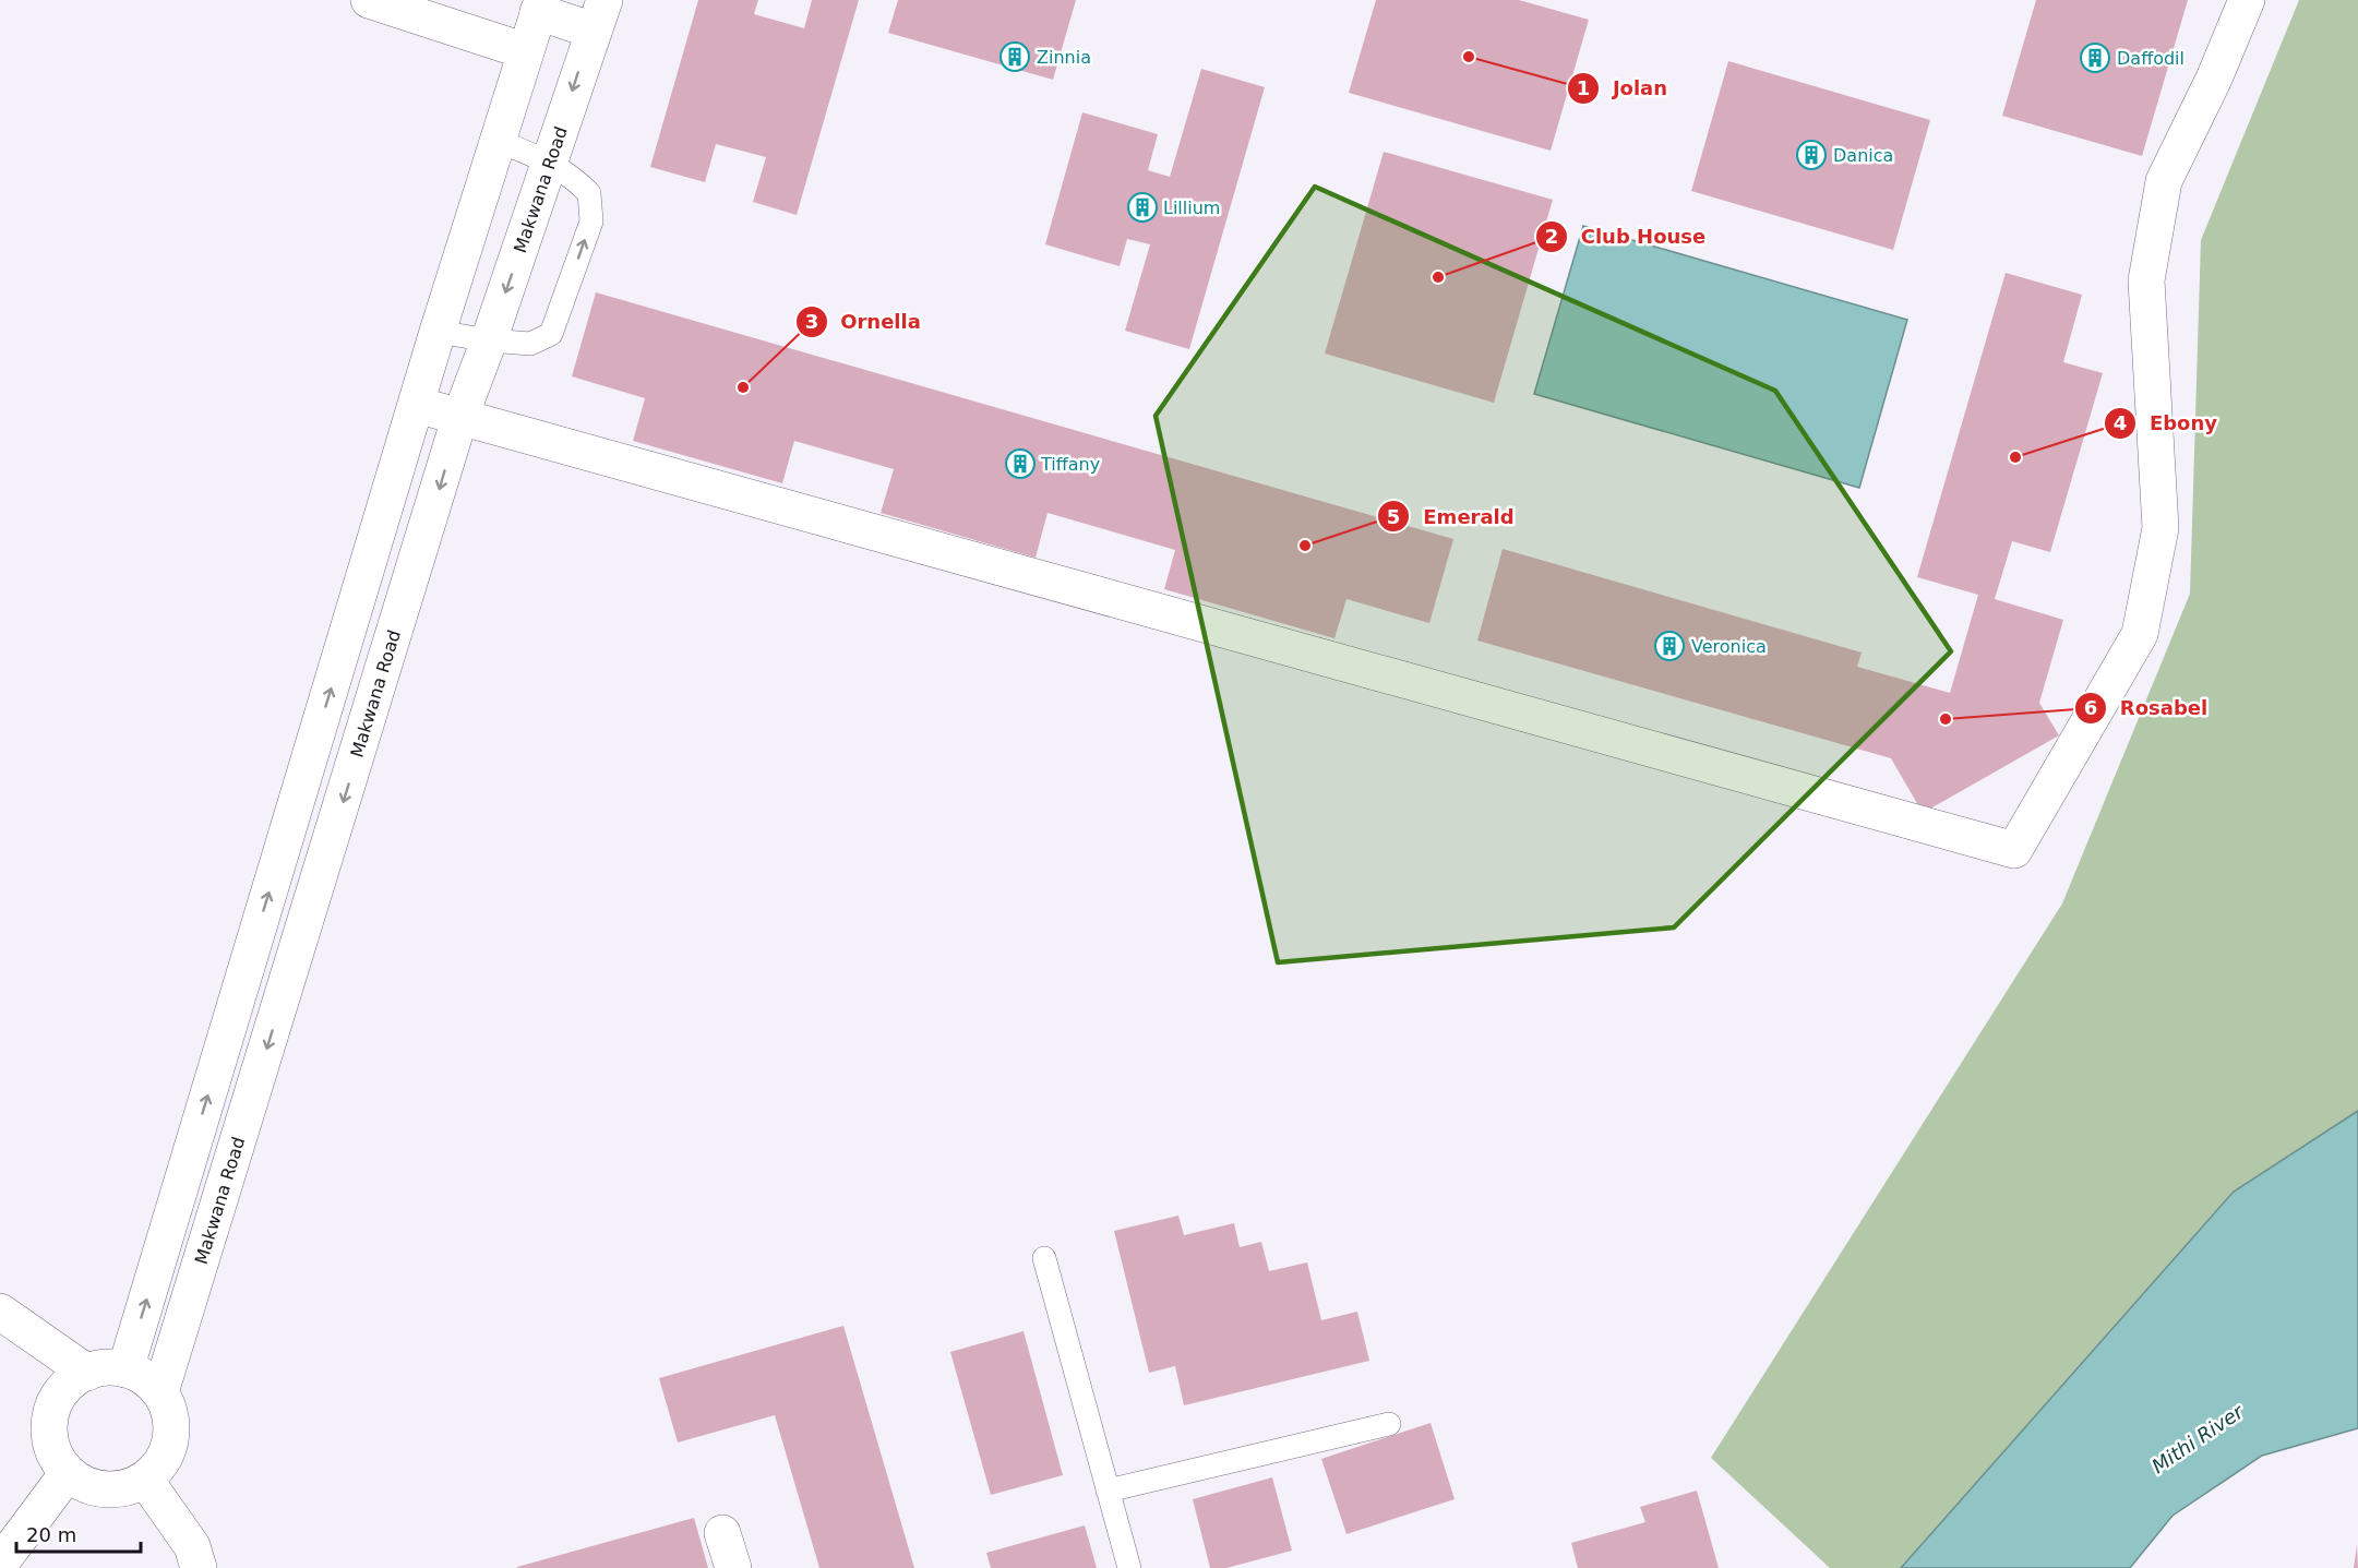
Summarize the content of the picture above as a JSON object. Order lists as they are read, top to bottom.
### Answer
{
  "streets": {
    "street": ["Makwana Road"]
  },
  "water": ["Mithi River"],
  "places": {
    "building": [
      "Zinnia",
      "Daffodil",
      "Danica",
      "Lillium",
      "Tiffany",
      "Veronica"
    ],
    "other": [
      "Jolan",
      "Club House",
      "Ornella",
      "Ebony",
      "Emerald",
      "Rosabel"
    ]
  },
  "scale_bar": "20 m"
}
